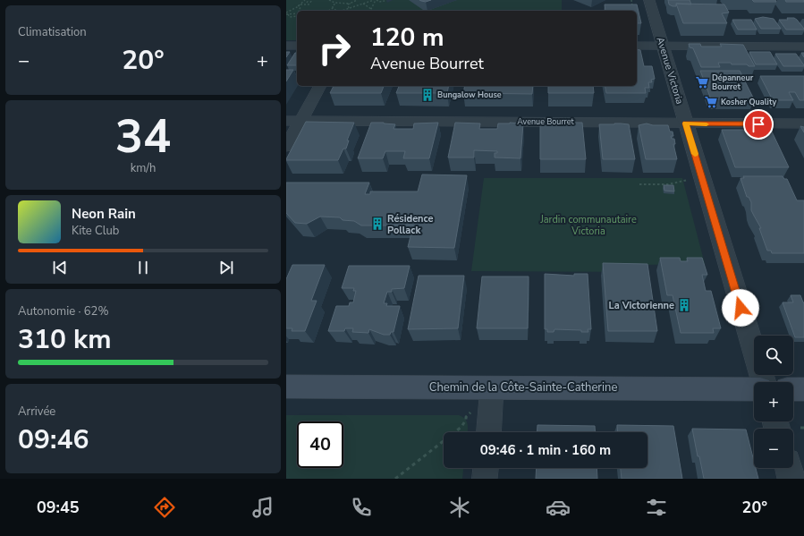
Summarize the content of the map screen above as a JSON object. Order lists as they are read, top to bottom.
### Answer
{
  "streets": {
    "main road": ["Chemin de la Côte-Sainte-Catherine"],
    "street": ["Avenue Victoria", "Avenue Bourret"]
  },
  "crossings": [
    ["Avenue Victoria", "Avenue Bourret"]
  ],
  "parks": ["Jardin communautaire Victoria"],
  "places": {
    "supermarket": ["Dépanneur Bourret", "Kosher Quality"],
    "building": ["Bungalow House", "Résidence Pollack", "La Victorienne"]
  },
  "page": {
    "tile": [
      "Climatisation",
      ["34", "km/h"],
      ["Autonomie · 62%", "310 km"],
      ["Arrivée", "09:46"]
    ],
    "turn": ["120 m", "Avenue Bourret"],
    "heat": ["−", "20°", "+"],
    "song": ["Neon Rain", "Kite Club"],
    "map_buttons": ["+", "−"],
    "limit": "40",
    "trip": "09:46 · 1 min · 160 m",
    "tabs": ["09:45", "20°"]
  }
}
